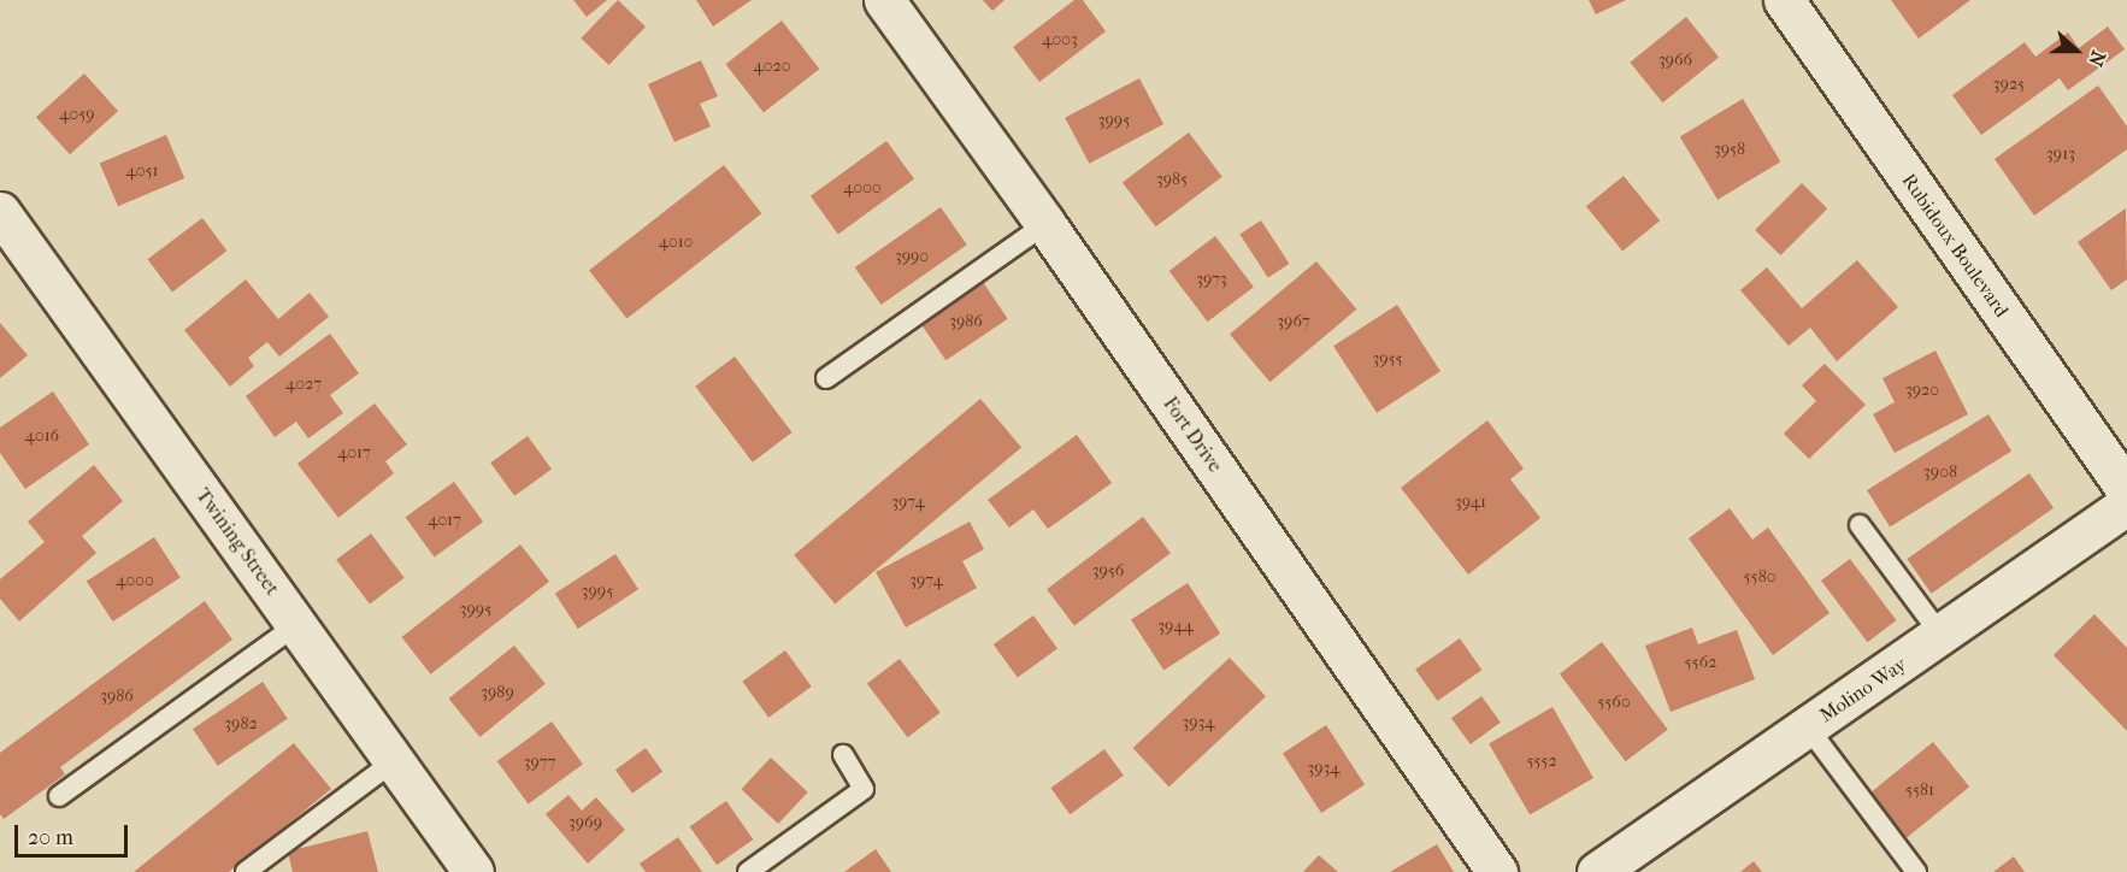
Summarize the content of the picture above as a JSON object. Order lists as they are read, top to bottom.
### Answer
{
  "streets": {
    "street": [
      "Rubidoux Boulevard",
      "Fort Drive",
      "Twining Street",
      "Molino Way"
    ]
  },
  "house_numbers": [
    "4003",
    "3966",
    "4020",
    "3925",
    "4059",
    "3995",
    "3958",
    "3913",
    "4051",
    "3985",
    "4000",
    "4010",
    "3990",
    "3973",
    "3986",
    "3967",
    "3955",
    "4027",
    "3920",
    "4016",
    "4017",
    "3908",
    "3974",
    "3941",
    "4017",
    "3956",
    "5580",
    "4000",
    "3974",
    "3995",
    "3995",
    "3944",
    "5562",
    "3989",
    "3986",
    "5560",
    "3934",
    "3982",
    "5552",
    "3977",
    "3934",
    "5581",
    "3969"
  ],
  "scale_bar": "20 m",
  "north": "right"
}
